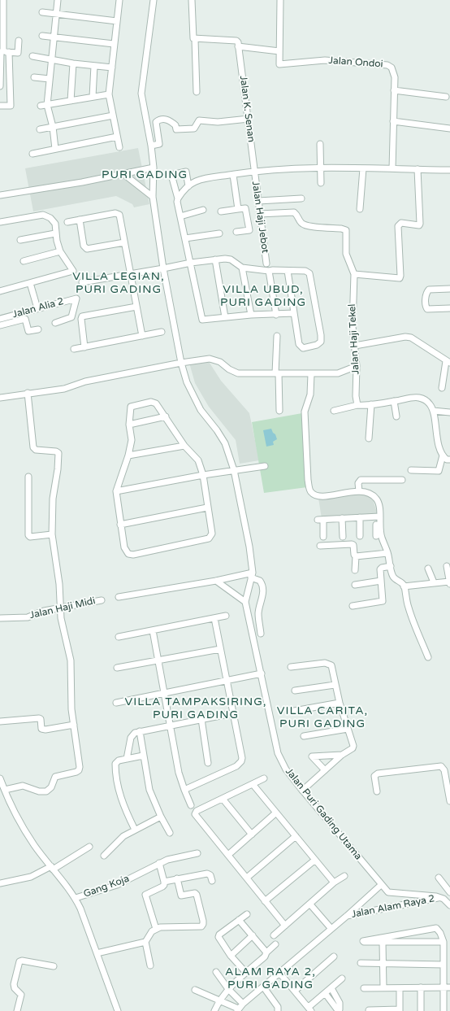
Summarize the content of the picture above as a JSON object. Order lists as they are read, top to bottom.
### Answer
{
  "streets": {
    "street": [
      "Jalan Ondoi",
      "Jalan K. Senan",
      "Jalan Haji Jebot",
      "Jalan Alia 2",
      "Jalan Haji Tekel",
      "Jalan Haji Midi",
      "Jalan Puri Gading Utama",
      "Gang Koja",
      "Jalan Alam Raya 2"
    ]
  },
  "crossings": [
    ["Jalan K. Senan", "Jalan Haji Jebot"],
    ["Jalan Haji Jebot", "Jalan Haji Tekel"],
    ["Jalan Puri Gading Utama", "Jalan Alam Raya 2"]
  ],
  "districts": [
    "PURI GADING",
    "VILLA LEGIAN, PURI GADING",
    "VILLA UBUD, PURI GADING",
    "VILLA TAMPAKSIRING, PURI GADING",
    "VILLA CARITA, PURI GADING",
    "ALAM RAYA 2, PURI GADING"
  ]
}
